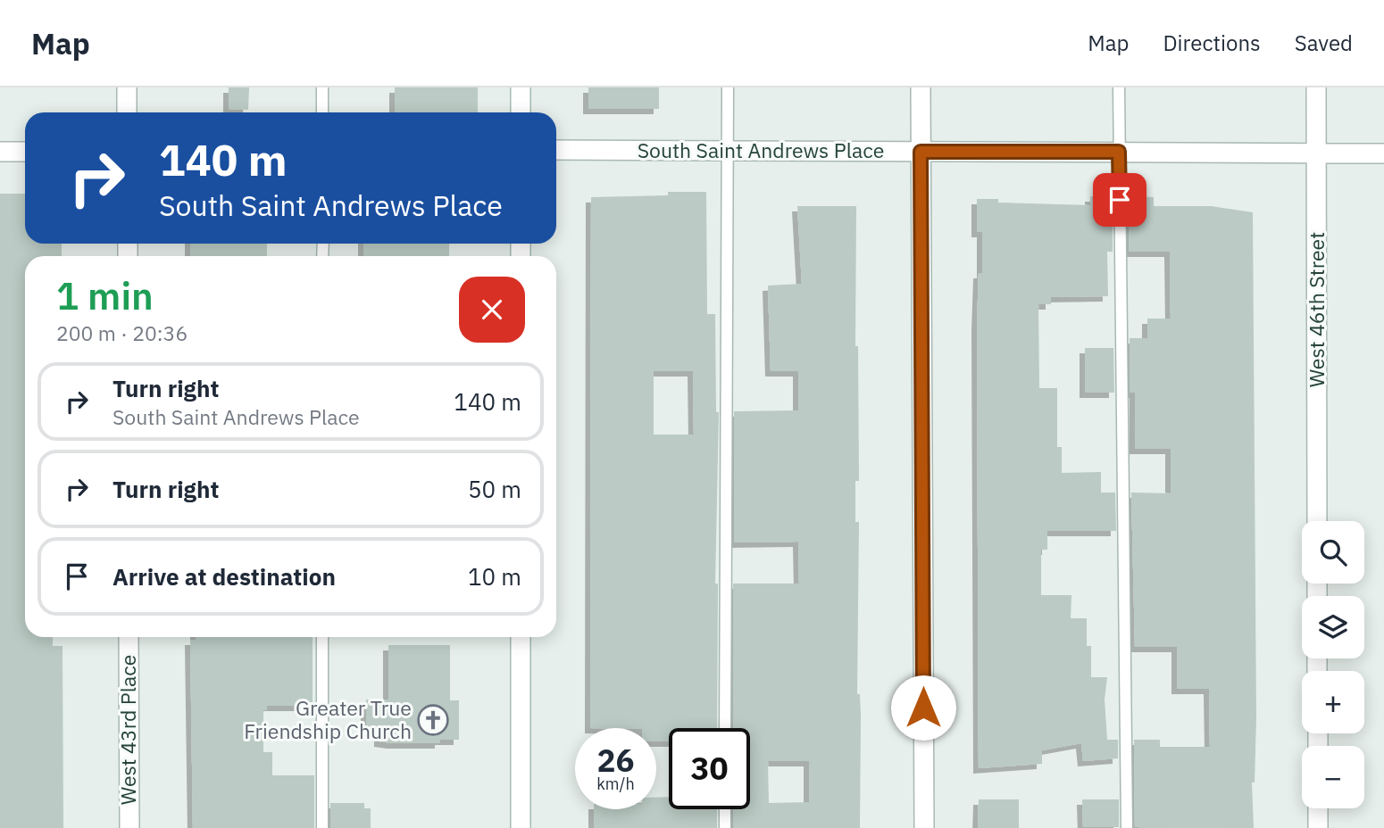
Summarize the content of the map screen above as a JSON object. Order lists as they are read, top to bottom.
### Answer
{
  "streets": {
    "street": ["South Saint Andrews Place", "West 46th Street", "West 43rd Place"]
  },
  "crossings": [
    ["South Saint Andrews Place", "West 46th Street"]
  ],
  "places": {
    "church": ["Greater True Friendship Church"]
  },
  "page": {
    "header": "Map",
    "nav": ["Map", "Directions", "Saved"],
    "turn": ["140 m", "South Saint Andrews Place"],
    "heading": ["1 min", "200 m · 20:36"],
    "list": [
      {
        "name": "Turn right",
        "note": "South Saint Andrews Place",
        "value": "140 m"
      },
      {
        "name": "Turn right",
        "value": "50 m"
      },
      {
        "name": "Arrive at destination",
        "value": "10 m"
      }
    ],
    "map_buttons": ["+", "−"],
    "speed": "26 km/h",
    "limit": "30"
  }
}
